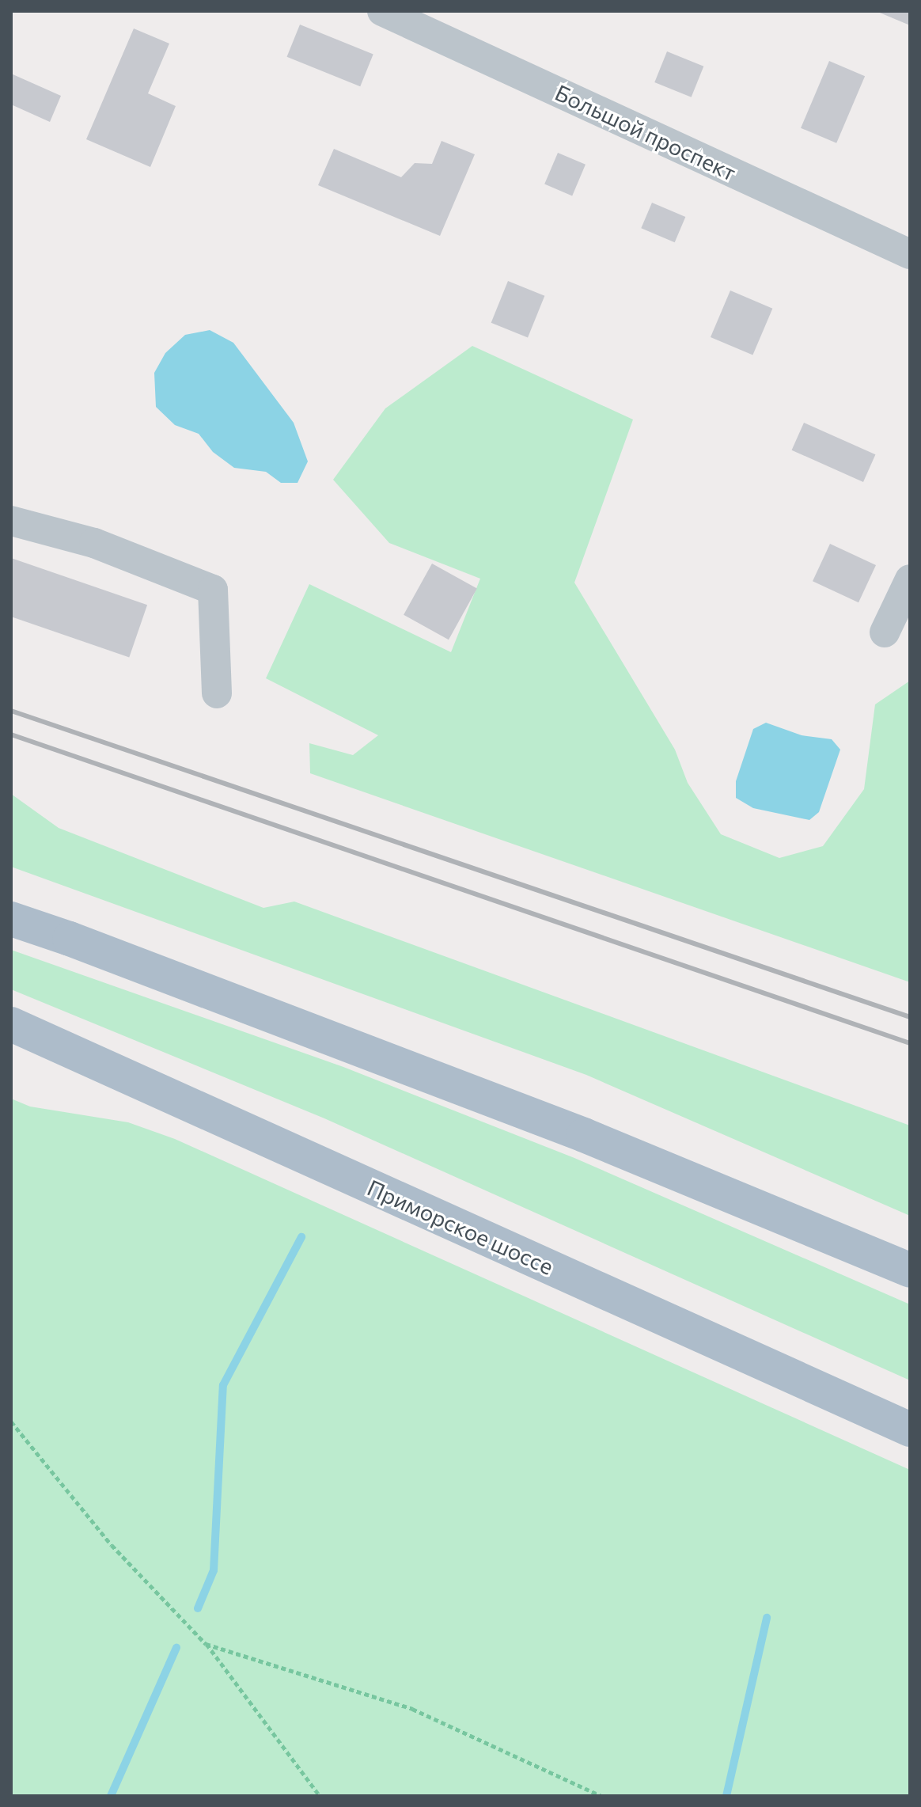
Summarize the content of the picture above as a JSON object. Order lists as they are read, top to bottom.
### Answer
{
  "streets": {
    "main road": ["Приморское шоссе"],
    "street": ["Большой проспект"]
  }
}
